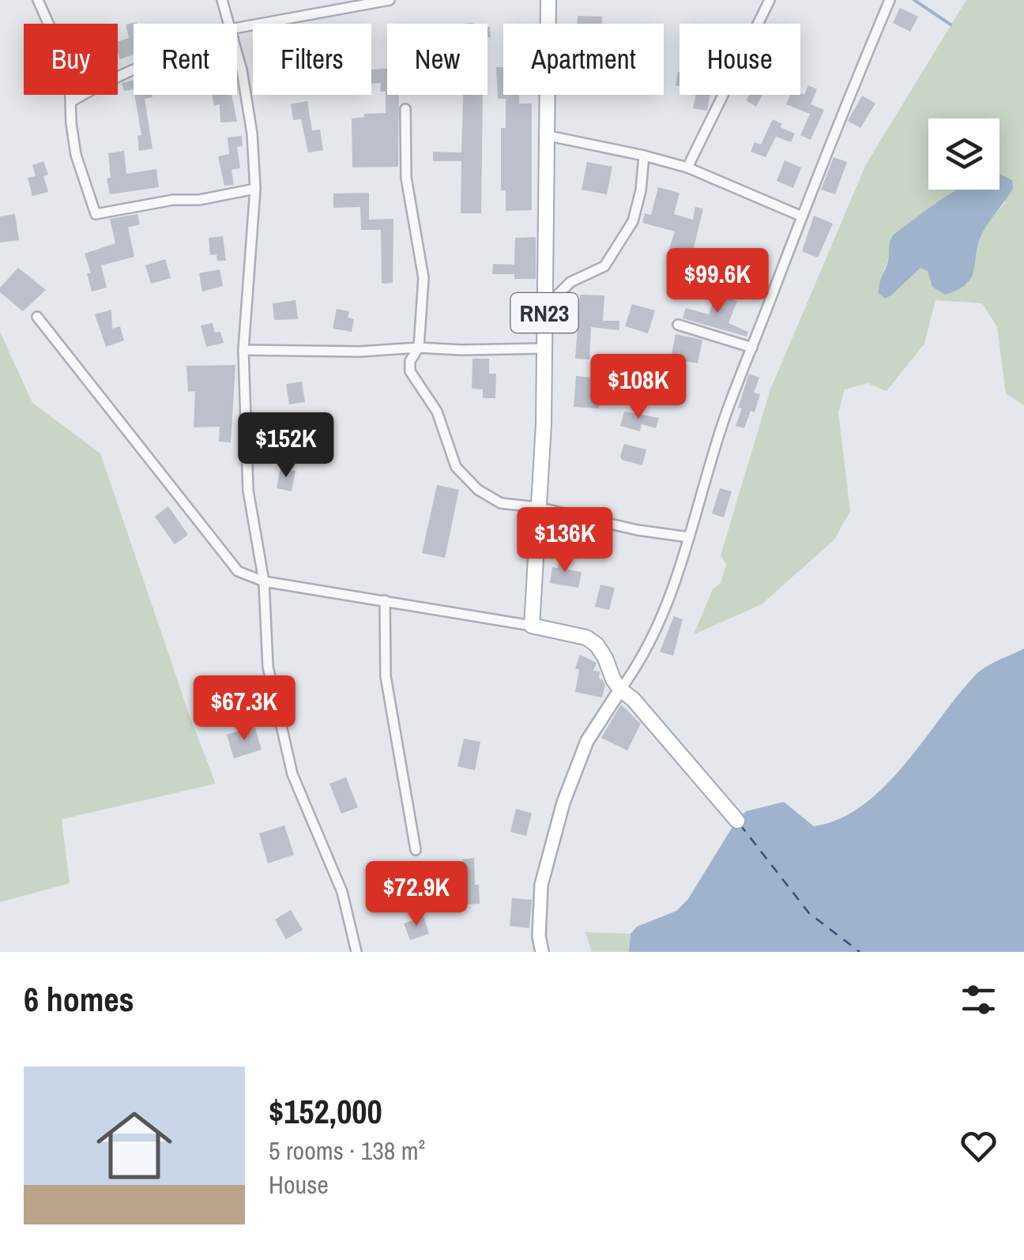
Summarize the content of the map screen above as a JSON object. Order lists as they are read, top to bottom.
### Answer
{
  "streets": {
    "main road": ["RN23"]
  },
  "page": {
    "chip": [
      "Buy",
      "Rent",
      "Filters",
      "New",
      "Apartment",
      "House"
    ],
    "price": [
      "$99.6K",
      "$108K",
      "$152K",
      "$136K",
      "$67.3K",
      "$72.9K"
    ],
    "heading": "6 homes",
    "list": [
      {
        "name": "$152,000",
        "note": "5 rooms · 138 m² · House"
      }
    ]
  }
}
